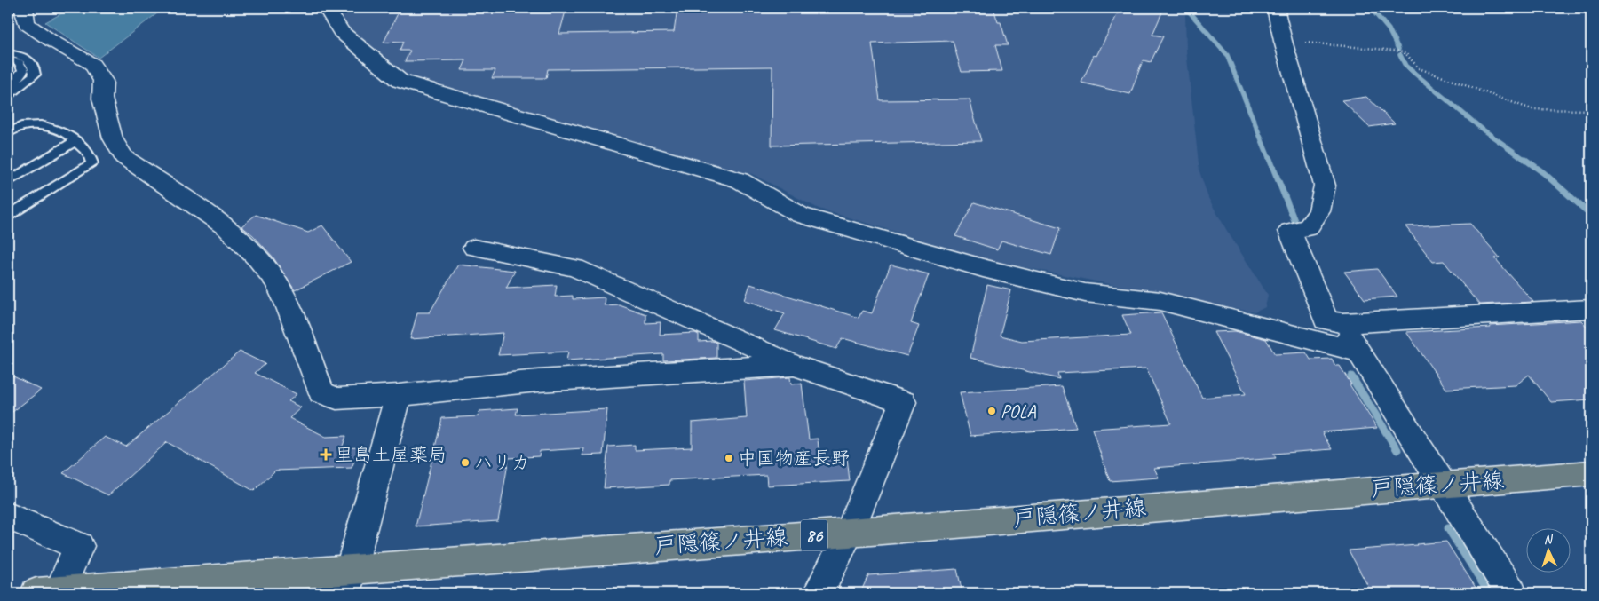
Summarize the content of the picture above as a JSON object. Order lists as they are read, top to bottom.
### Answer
{
  "streets": {
    "main road": ["戸隠篠ノ井線", "86"]
  },
  "places": {
    "other": ["POLA", "中国物産長野", "ハリカ"],
    "health": ["里島土屋薬局"]
  },
  "north": "top"
}
